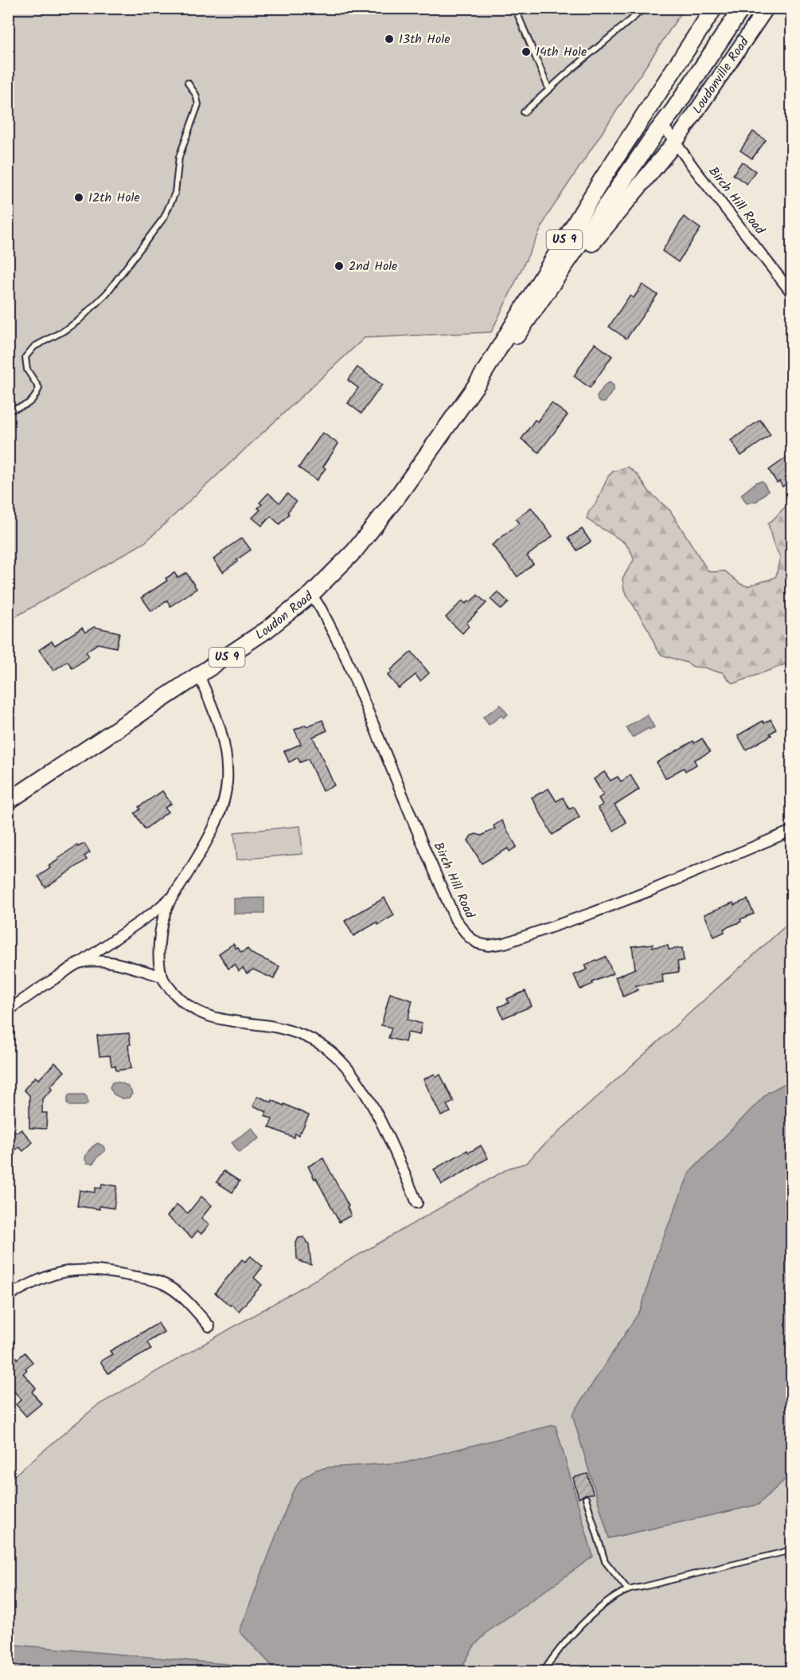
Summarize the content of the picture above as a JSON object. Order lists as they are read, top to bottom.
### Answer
{
  "streets": {
    "main road": ["Loudonville Road", "US 9", "Loudon Road"],
    "street": ["Birch Hill Road"]
  },
  "crossings": [
    ["Loudonville Road", "Birch Hill Road"],
    ["Birch Hill Road", "US 9"],
    ["Birch Hill Road", "Loudon Road"],
    ["US 9", "Loudon Road"]
  ],
  "places": [
    "13th Hole",
    "14th Hole",
    "12th Hole",
    "2nd Hole"
  ]
}
